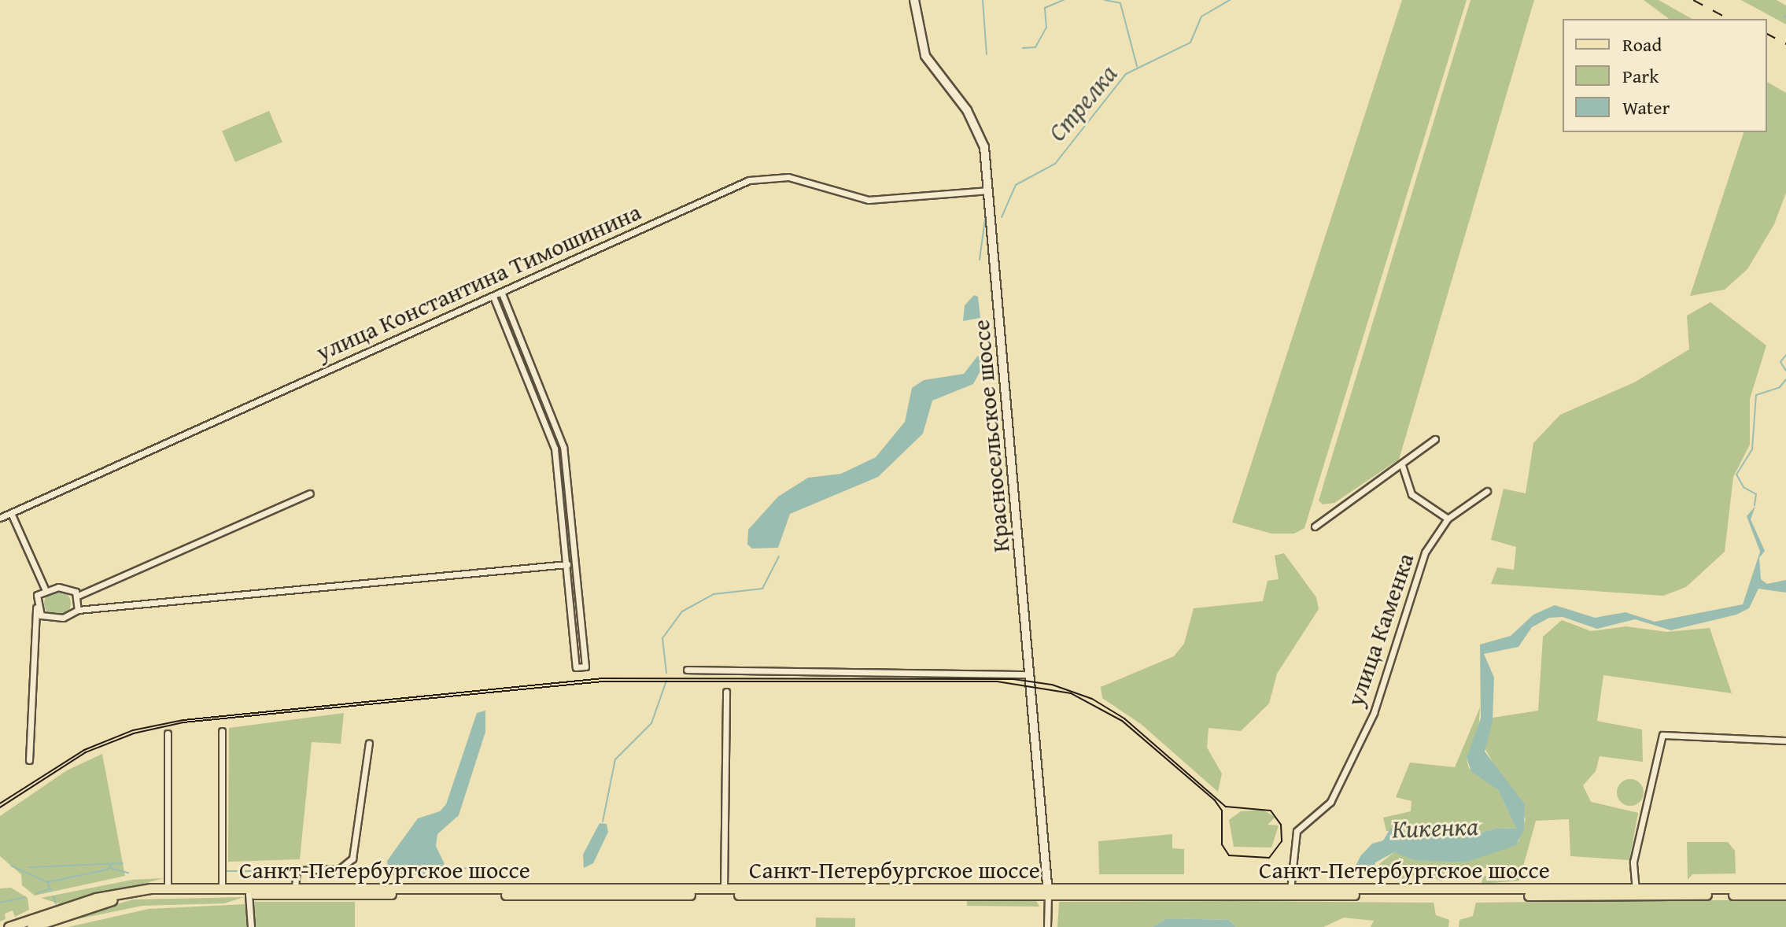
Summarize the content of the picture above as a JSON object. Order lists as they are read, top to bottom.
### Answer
{
  "streets": {
    "main road": ["Красносельское шоссе", "Санкт-Петербургское шоссе"],
    "street": ["улица Константина Тимошинина", "улица Каменка"]
  },
  "crossings": [
    ["улица Константина Тимошинина", "Красносельское шоссе"],
    ["Красносельское шоссе", "Санкт-Петербургское шоссе"],
    ["улица Каменка", "Санкт-Петербургское шоссе"]
  ],
  "water": ["Стрелка", "Кикенка"],
  "legend": ["Road", "Park", "Water"]
}
